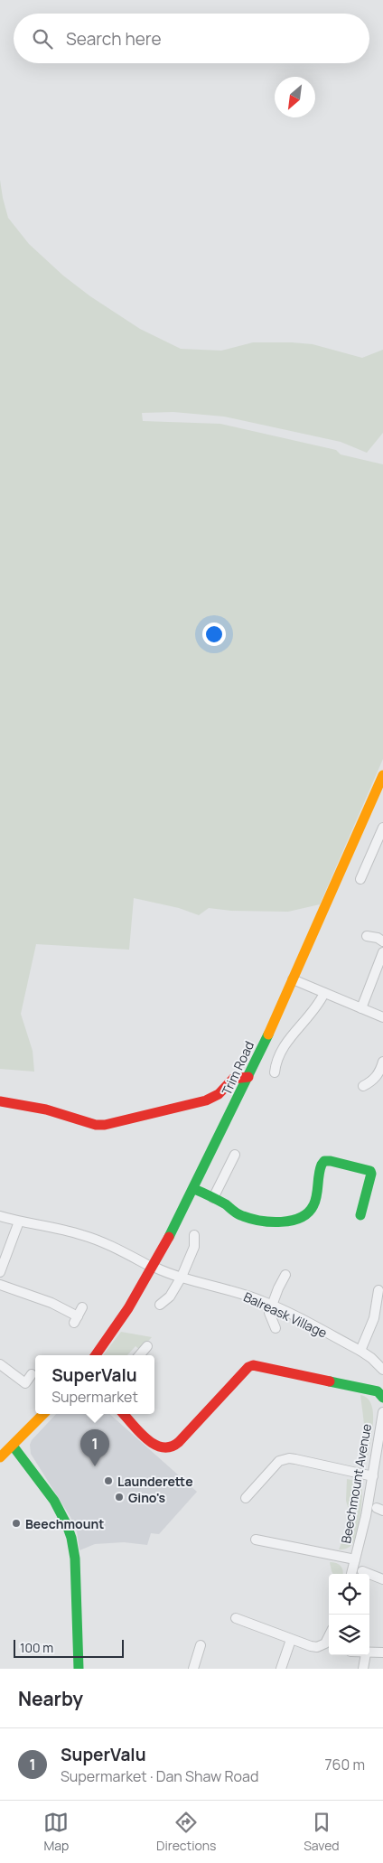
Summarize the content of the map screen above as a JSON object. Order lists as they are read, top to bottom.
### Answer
{
  "streets": {
    "street": ["Trim Road", "Balreask Village", "Beechmount Avenue"]
  },
  "crossings": [
    ["Trim Road", "Balreask Village"]
  ],
  "places": ["Launderette", "Gino's", "Beechmount"],
  "scale_bar": "100 m",
  "north": "bottom left",
  "page": {
    "search": "Search here",
    "popup": ["SuperValu", "Supermarket"],
    "pins": "1",
    "scale": "100 m",
    "heading": "Nearby",
    "list": [
      {
        "mark": "1",
        "name": "SuperValu",
        "note": "Supermarket · Dan Shaw Road",
        "value": "760 m"
      }
    ],
    "nav": ["Map", "Directions", "Saved"]
  }
}
